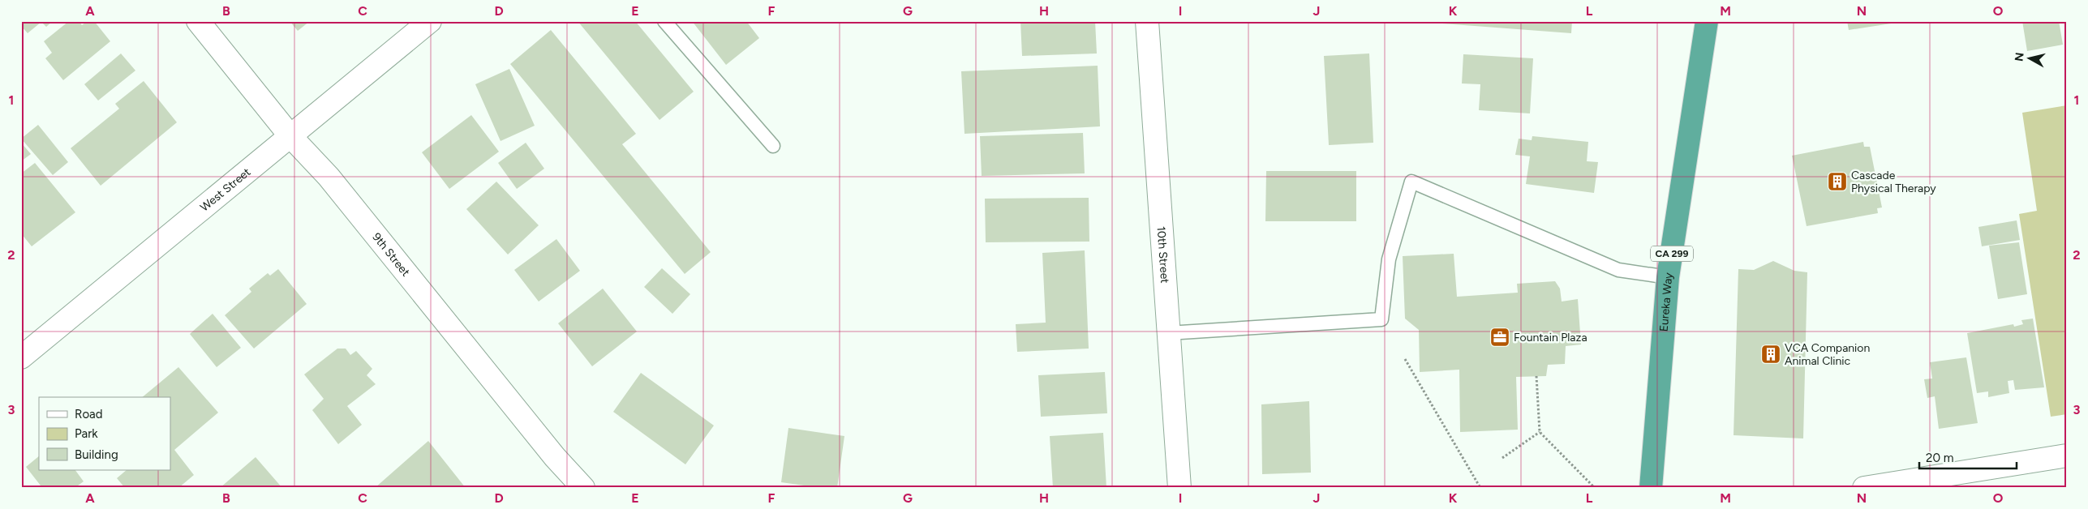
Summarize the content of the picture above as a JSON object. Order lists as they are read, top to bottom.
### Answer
{
  "streets": {
    "highway": ["CA 299", "Eureka Way"],
    "street": ["West Street", "9th Street", "10th Street"]
  },
  "crossings": [
    ["West Street", "9th Street"]
  ],
  "places": {
    "building": ["Cascade Physical Therapy", "VCA Companion Animal Clinic"],
    "office": ["Fountain Plaza"]
  },
  "legend": ["Road", "Park", "Building"],
  "scale_bar": "20 m",
  "north": "left",
  "grid": {
    "columns": [
      "A",
      "B",
      "C",
      "D",
      "E",
      "F",
      "G",
      "H",
      "I",
      "J",
      "K",
      "L",
      "M",
      "N",
      "O"
    ],
    "rows": ["1", "2", "3"]
  }
}
